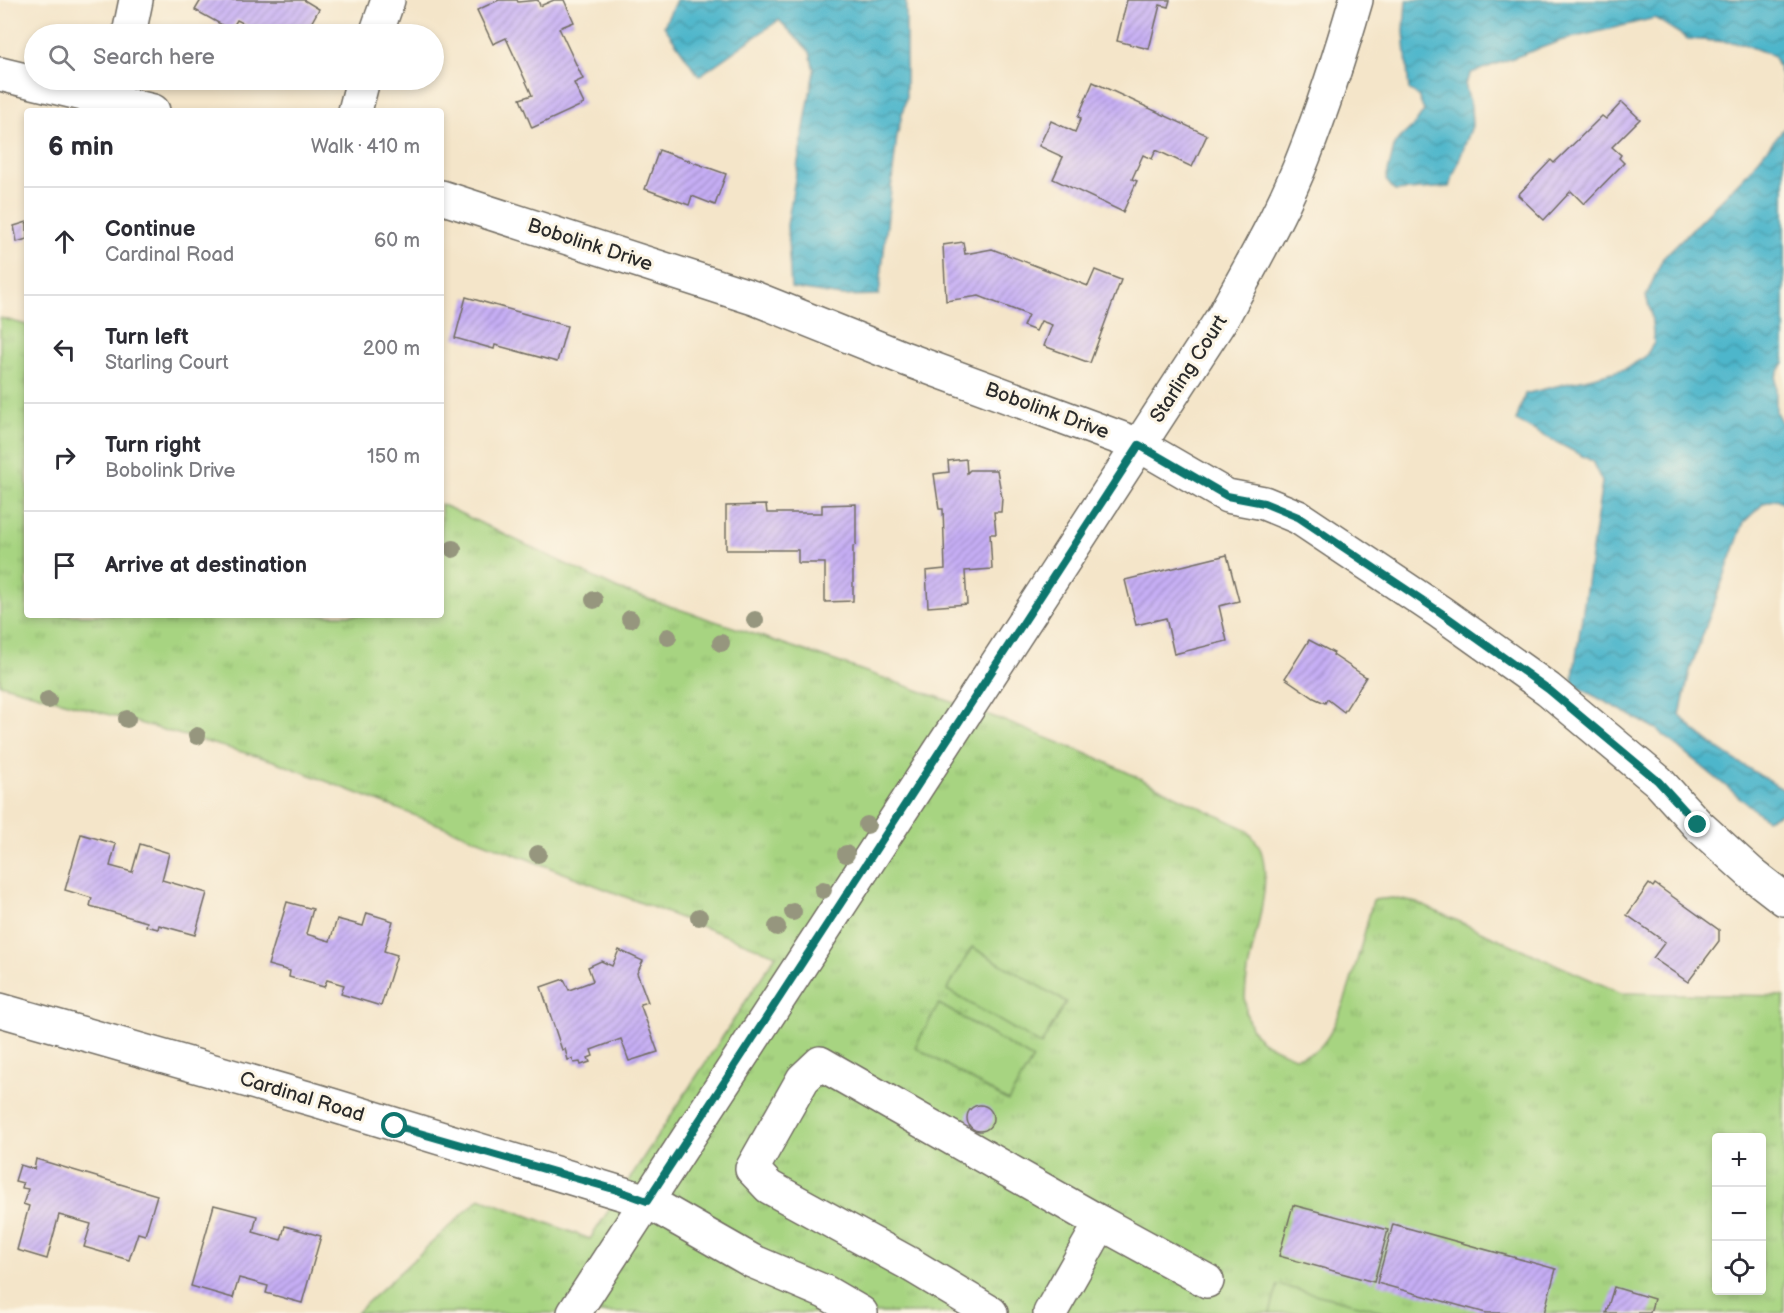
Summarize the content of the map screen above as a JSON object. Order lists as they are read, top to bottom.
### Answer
{
  "streets": {
    "street": ["Bobolink Drive", "Starling Court", "Cardinal Road"]
  },
  "crossings": [
    ["Bobolink Drive", "Starling Court"],
    ["Starling Court", "Cardinal Road"]
  ],
  "page": {
    "search": "Search here",
    "heading": ["6 min", "Walk · 410 m"],
    "list": [
      ["Continue", "Cardinal Road", "60 m"],
      ["Turn left", "Starling Court", "200 m"],
      ["Turn right", "Bobolink Drive", "150 m"],
      "Arrive at destination"
    ],
    "map_buttons": ["+", "−"]
  }
}
